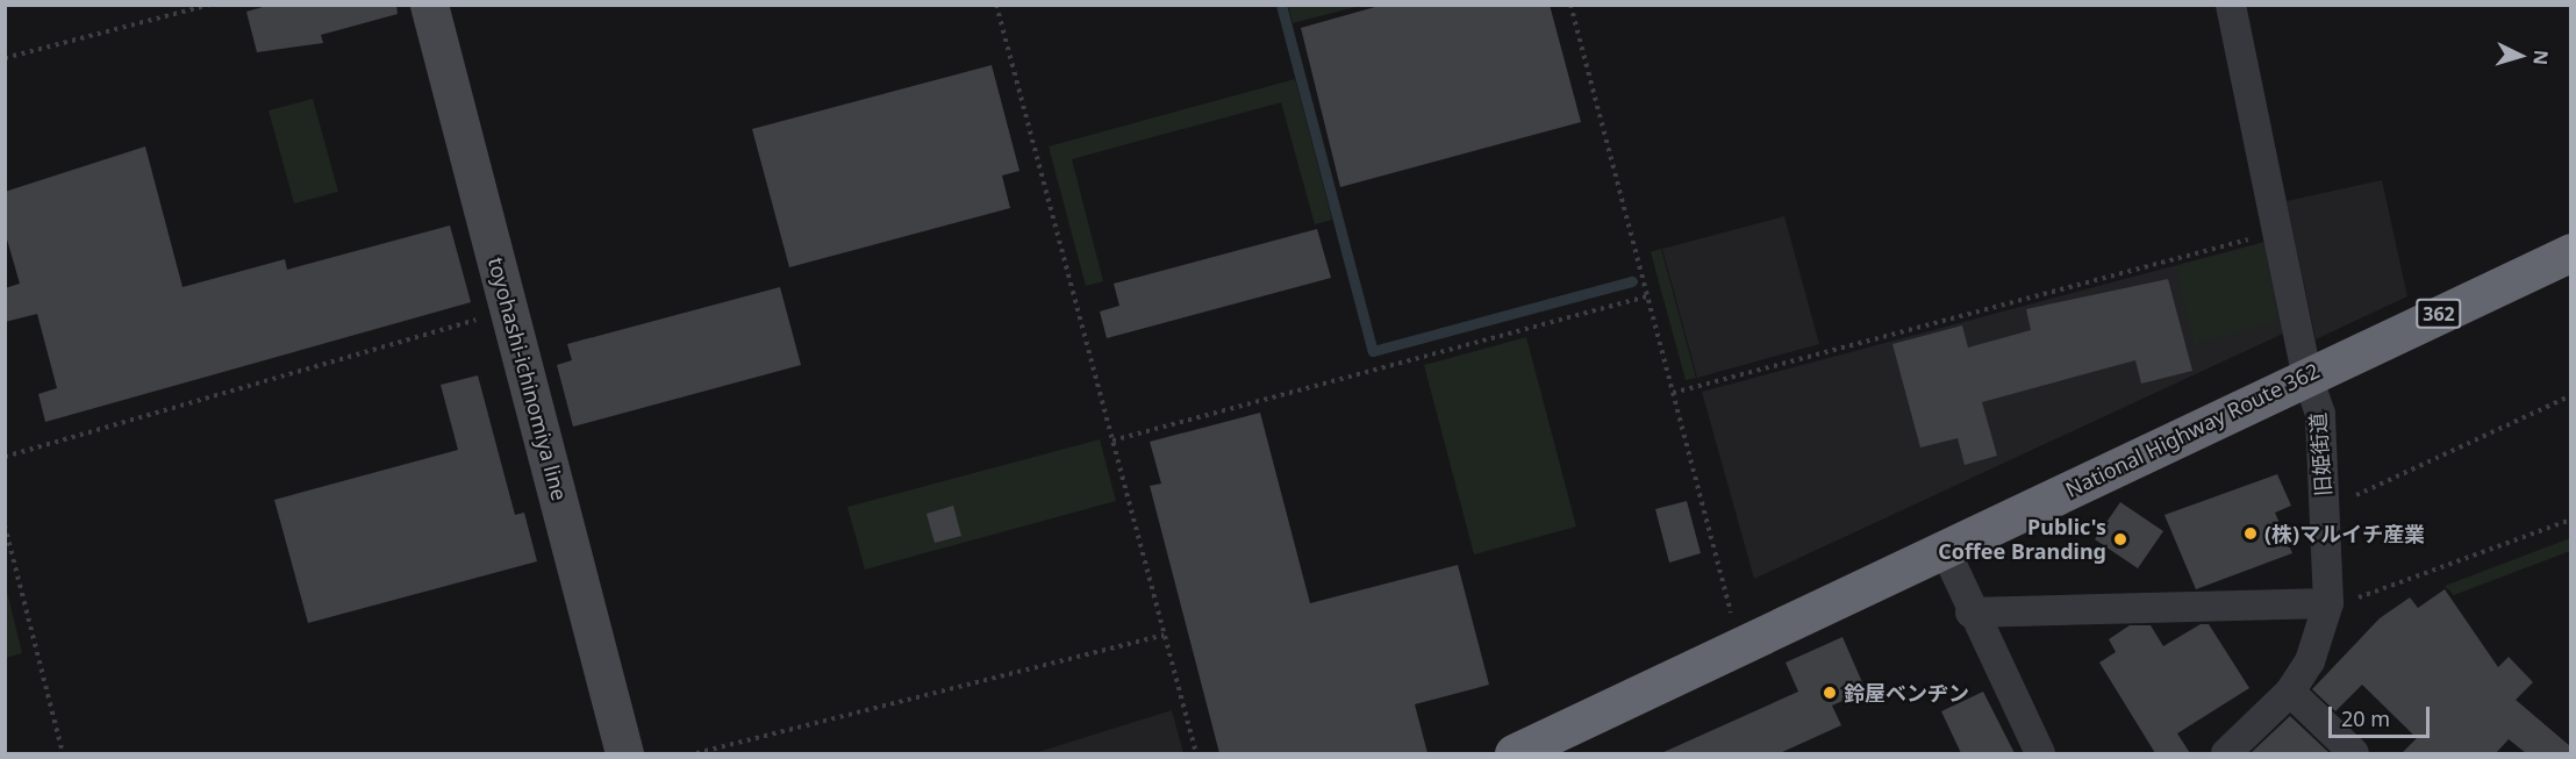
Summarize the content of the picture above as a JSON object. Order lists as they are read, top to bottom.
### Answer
{
  "streets": {
    "highway": ["362", "National Highway Route 362"],
    "main road": ["toyohashi-ichinomiya line"],
    "street": ["旧姫街道"]
  },
  "crossings": [
    ["National Highway Route 362", "旧姫街道"]
  ],
  "places": ["(株)マルイチ産業", "Public's Coffee Branding", "鈴屋ベンヂン"],
  "scale_bar": "20 m",
  "north": "right"
}
